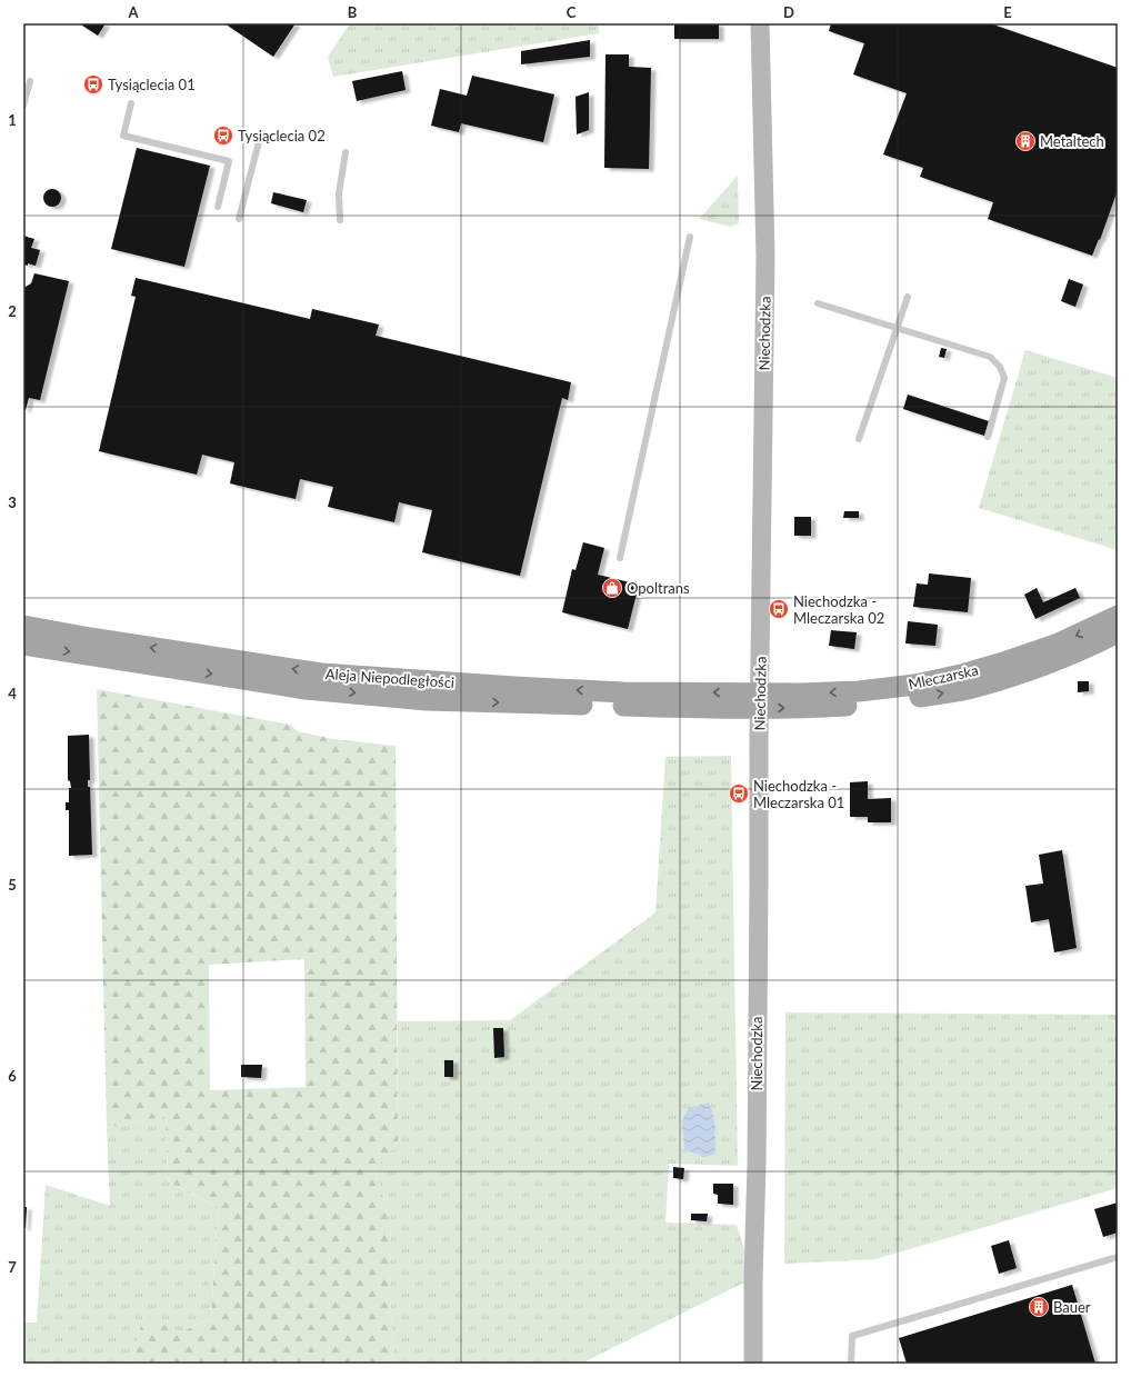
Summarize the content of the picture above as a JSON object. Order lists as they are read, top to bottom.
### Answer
{
  "streets": {
    "main road": ["Mleczarska", "Aleja Niepodległości"],
    "street": ["Niechodzka"]
  },
  "crossings": [
    ["Niechodzka", "Mleczarska"],
    ["Niechodzka", "Aleja Niepodległości"],
    ["Mleczarska", "Aleja Niepodległości"]
  ],
  "places": {
    "bus stop": [
      "Tysiąclecia 01",
      "Tysiąclecia 02",
      "Niechodzka - Mleczarska 02",
      "Niechodzka - Mleczarska 01"
    ],
    "building": ["Metaltech", "Bauer"],
    "shop": ["Opoltrans"]
  },
  "grid": {
    "columns": [
      "A",
      "B",
      "C",
      "D",
      "E"
    ],
    "rows": [
      "1",
      "2",
      "3",
      "4",
      "5",
      "6",
      "7"
    ]
  }
}
